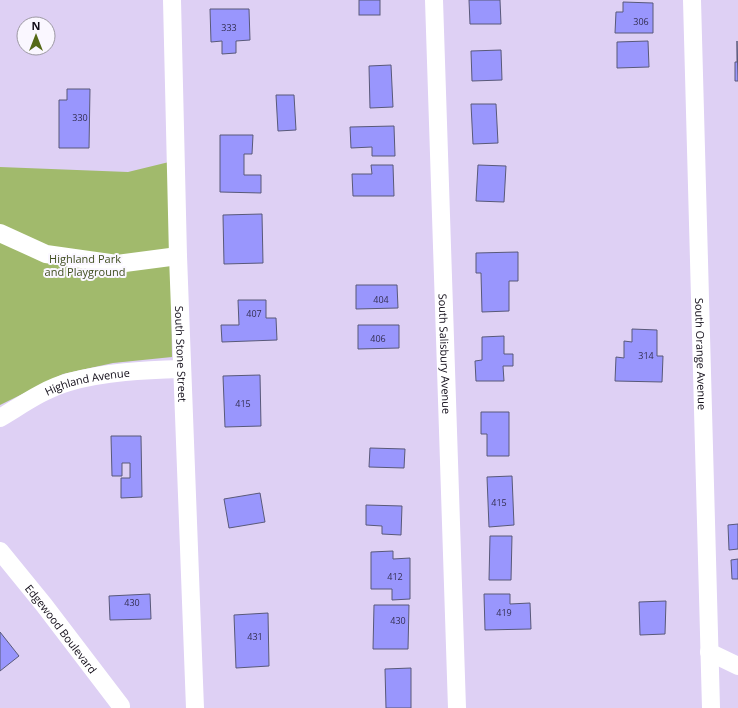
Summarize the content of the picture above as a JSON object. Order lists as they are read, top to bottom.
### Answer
{
  "streets": {
    "street": [
      "South Stone Street",
      "South Salisbury Avenue",
      "South Orange Avenue",
      "Highland Avenue",
      "Edgewood Boulevard"
    ]
  },
  "crossings": [
    ["South Stone Street", "Highland Avenue"]
  ],
  "parks": ["Highland Park and Playground"],
  "house_numbers": [
    "306",
    "333",
    "330",
    "404",
    "407",
    "406",
    "314",
    "415",
    "415",
    "412",
    "430",
    "419",
    "430",
    "431"
  ],
  "north": "top"
}
